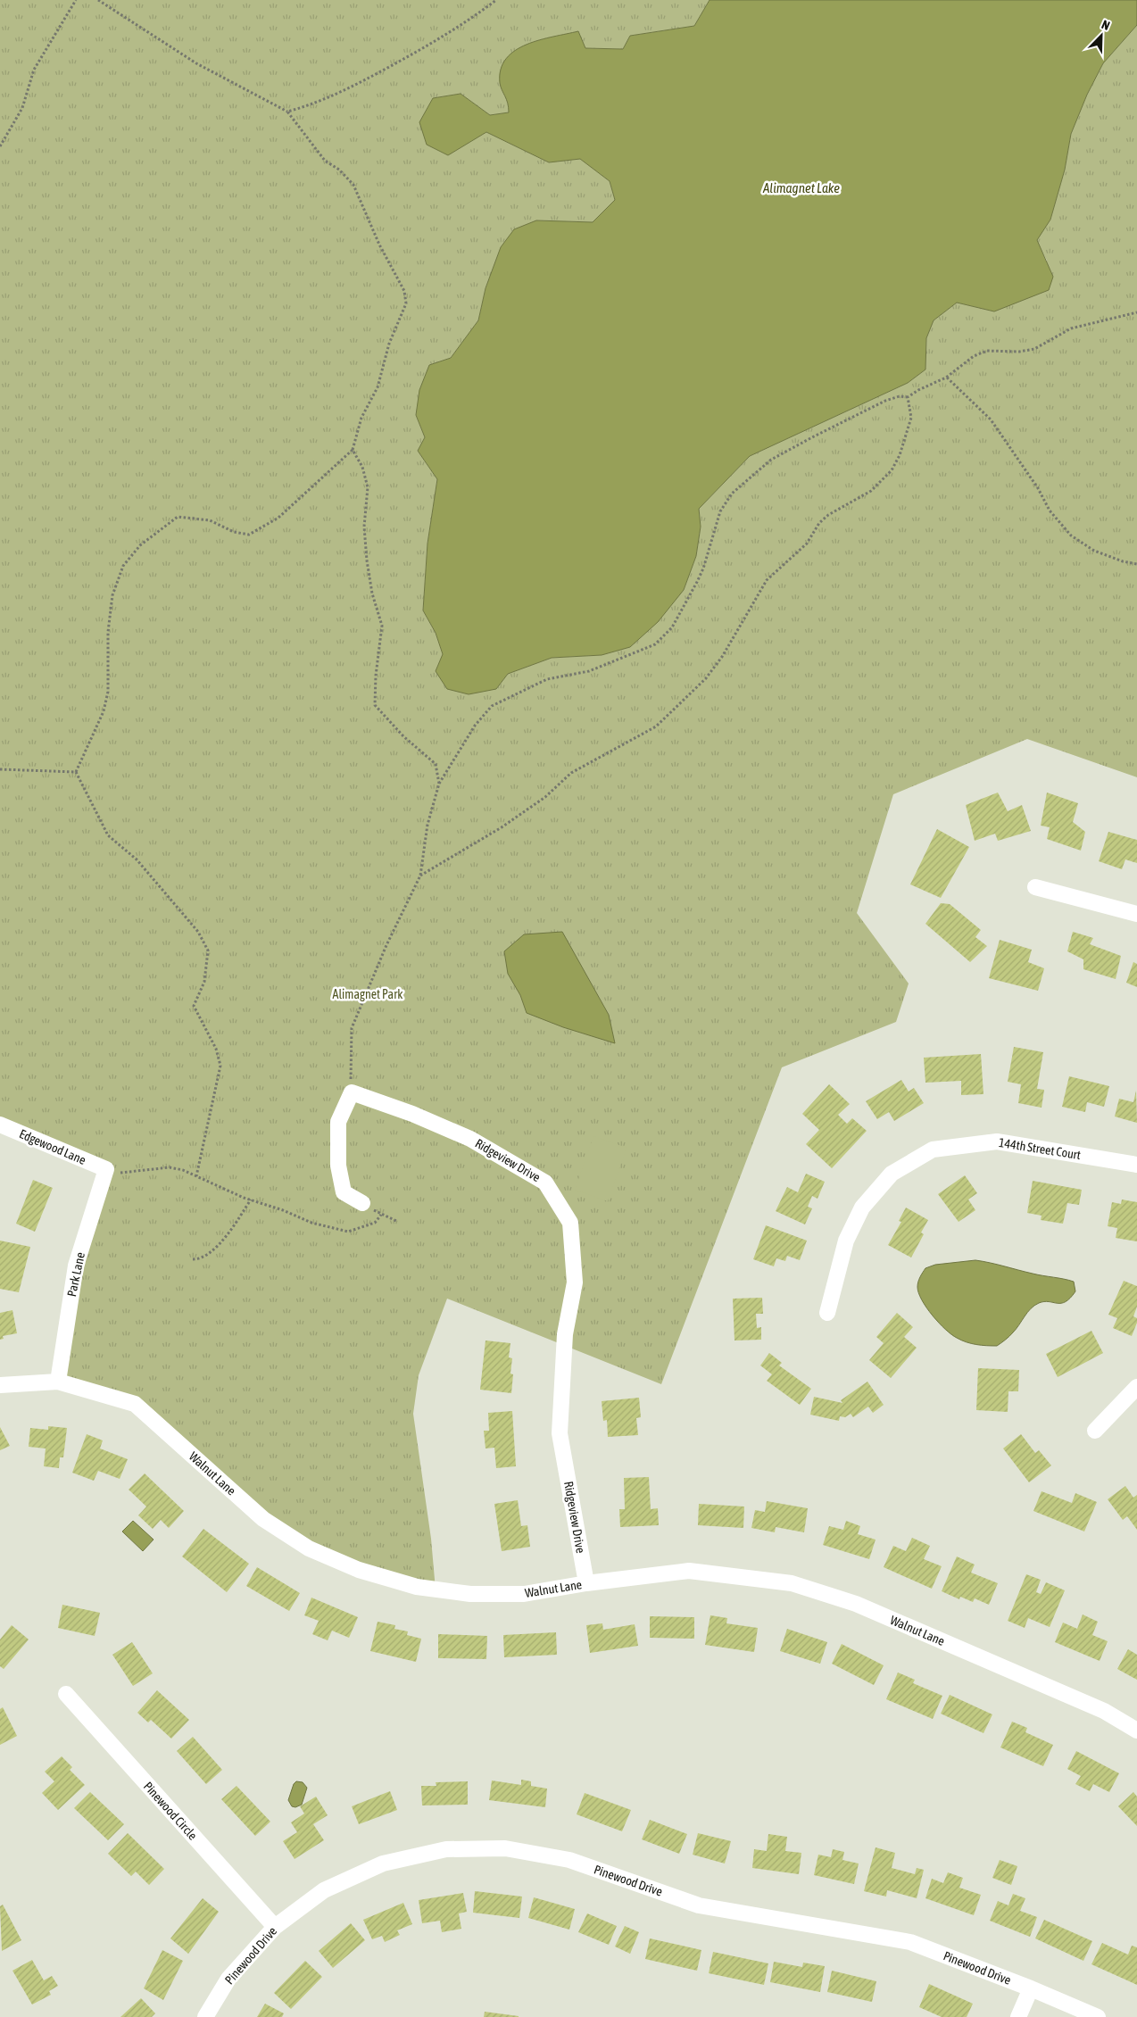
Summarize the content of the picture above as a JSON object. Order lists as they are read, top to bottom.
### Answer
{
  "streets": {
    "street": [
      "Edgewood Lane",
      "144th Street Court",
      "Ridgeview Drive",
      "Park Lane",
      "Walnut Lane",
      "Pinewood Circle",
      "Pinewood Drive"
    ]
  },
  "crossings": [
    ["Edgewood Lane", "Park Lane"],
    ["Ridgeview Drive", "Walnut Lane"],
    ["Park Lane", "Walnut Lane"],
    ["Pinewood Circle", "Pinewood Drive"]
  ],
  "water": ["Alimagnet Lake"],
  "parks": ["Alimagnet Park"],
  "north": "top right"
}
